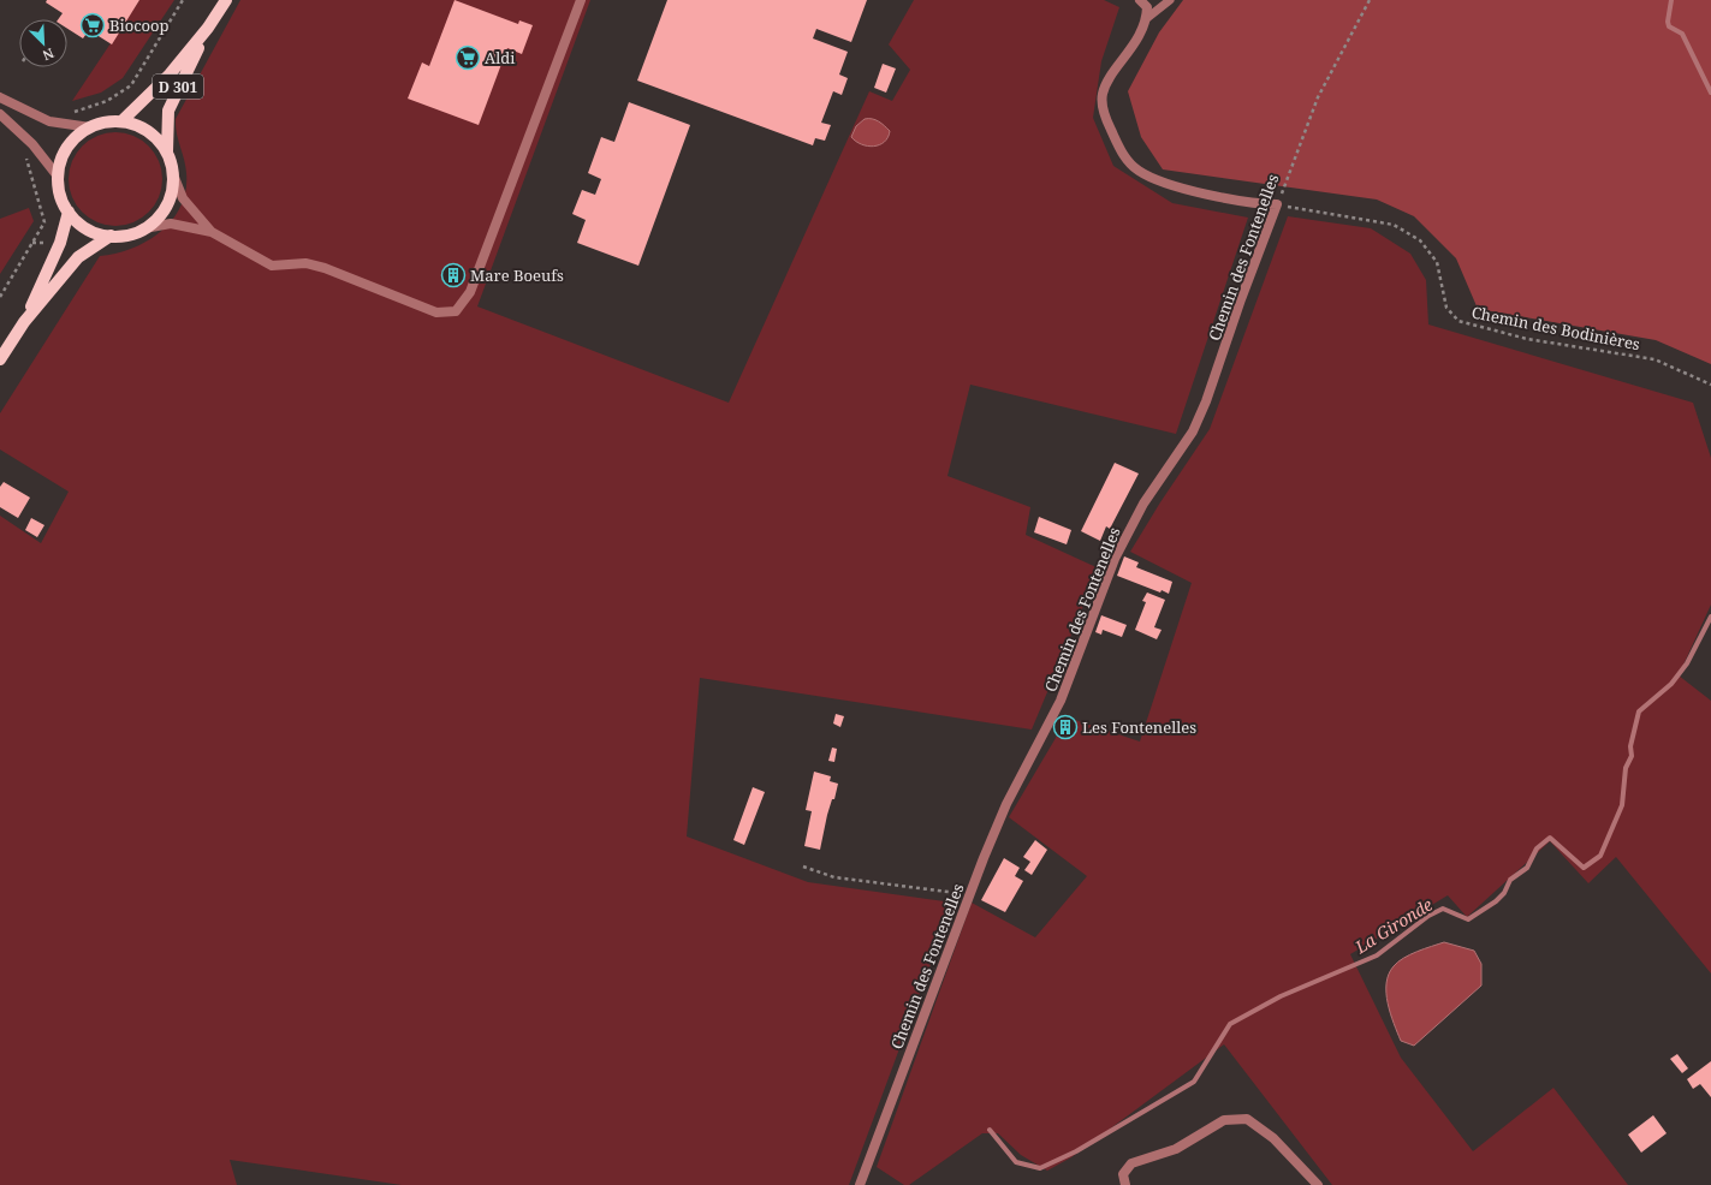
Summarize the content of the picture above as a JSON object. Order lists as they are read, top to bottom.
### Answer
{
  "streets": {
    "main road": ["D 301"],
    "street": ["Chemin des Fontenelles"],
    "path": ["Chemin des Bodinières"]
  },
  "crossings": [
    ["Chemin des Fontenelles", "Chemin des Bodinières"]
  ],
  "water": ["La Gironde"],
  "places": {
    "supermarket": ["Biocoop", "Aldi"],
    "building": ["Mare Boeufs", "Les Fontenelles"]
  },
  "north": "bottom right"
}
